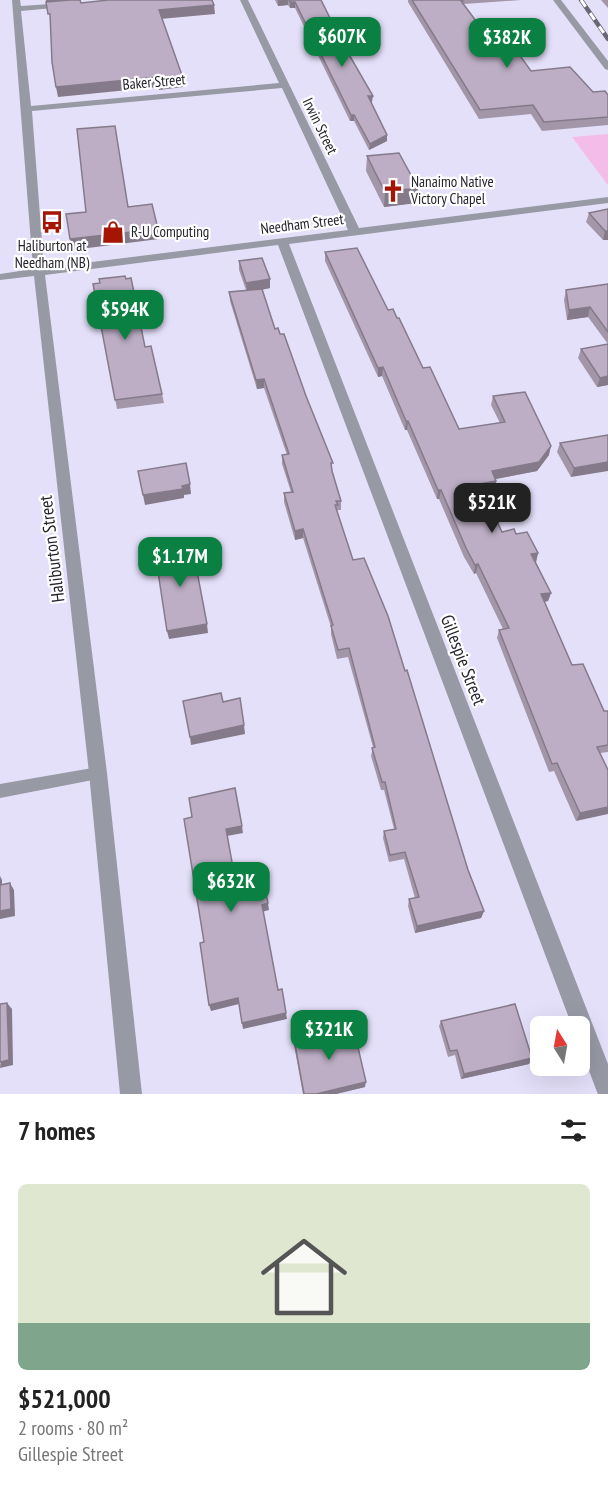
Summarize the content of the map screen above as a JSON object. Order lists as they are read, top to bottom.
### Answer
{
  "streets": {
    "street": [
      "Baker Street",
      "Irwin Street",
      "Needham Street",
      "Haliburton Street",
      "Gillespie Street"
    ]
  },
  "crossings": [
    ["Baker Street", "Irwin Street"],
    ["Baker Street", "Haliburton Street"],
    ["Irwin Street", "Needham Street"],
    ["Needham Street", "Haliburton Street"],
    ["Needham Street", "Gillespie Street"]
  ],
  "places": {
    "church": ["Nanaimo Native Victory Chapel"],
    "bus stop": ["Haliburton at Needham (NB)"],
    "shop": ["R-U Computing"]
  },
  "north": "top",
  "page": {
    "price": [
      "$607K",
      "$382K",
      "$594K",
      "$521K",
      "$1.17M",
      "$632K",
      "$321K"
    ],
    "heading": "7 homes",
    "list": [
      {
        "name": "$521,000",
        "note": "2 rooms · 80 m² · Gillespie Street"
      }
    ]
  }
}
